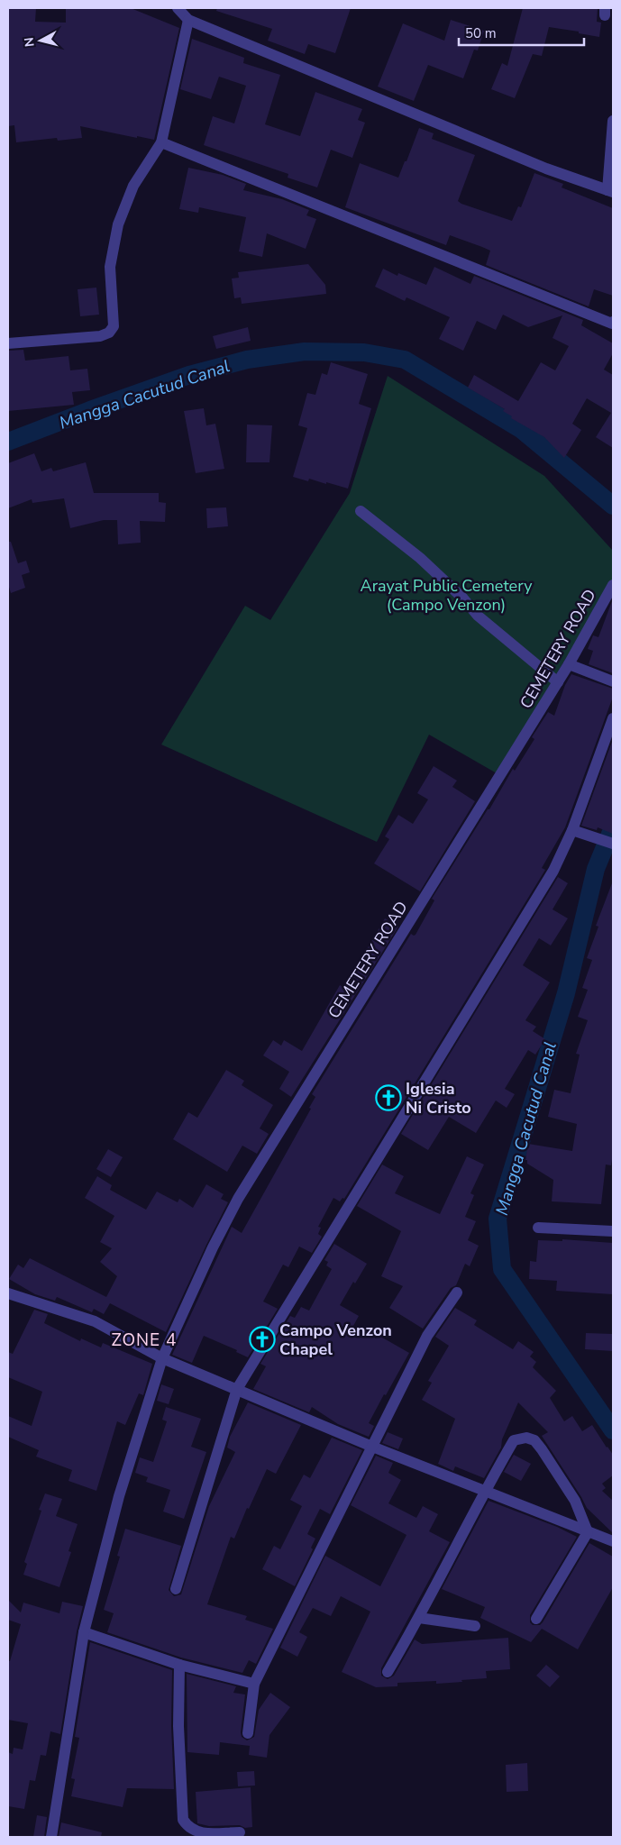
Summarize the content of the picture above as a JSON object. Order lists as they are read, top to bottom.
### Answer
{
  "streets": {
    "street": ["CEMETERY ROAD"]
  },
  "districts": ["ZONE 4"],
  "water": ["Mangga Cacutud Canal"],
  "parks": ["Arayat Public Cemetery (Campo Venzon)"],
  "places": {
    "church": ["Iglesia Ni Cristo", "Campo Venzon Chapel"]
  },
  "scale_bar": "50 m",
  "north": "left"
}
